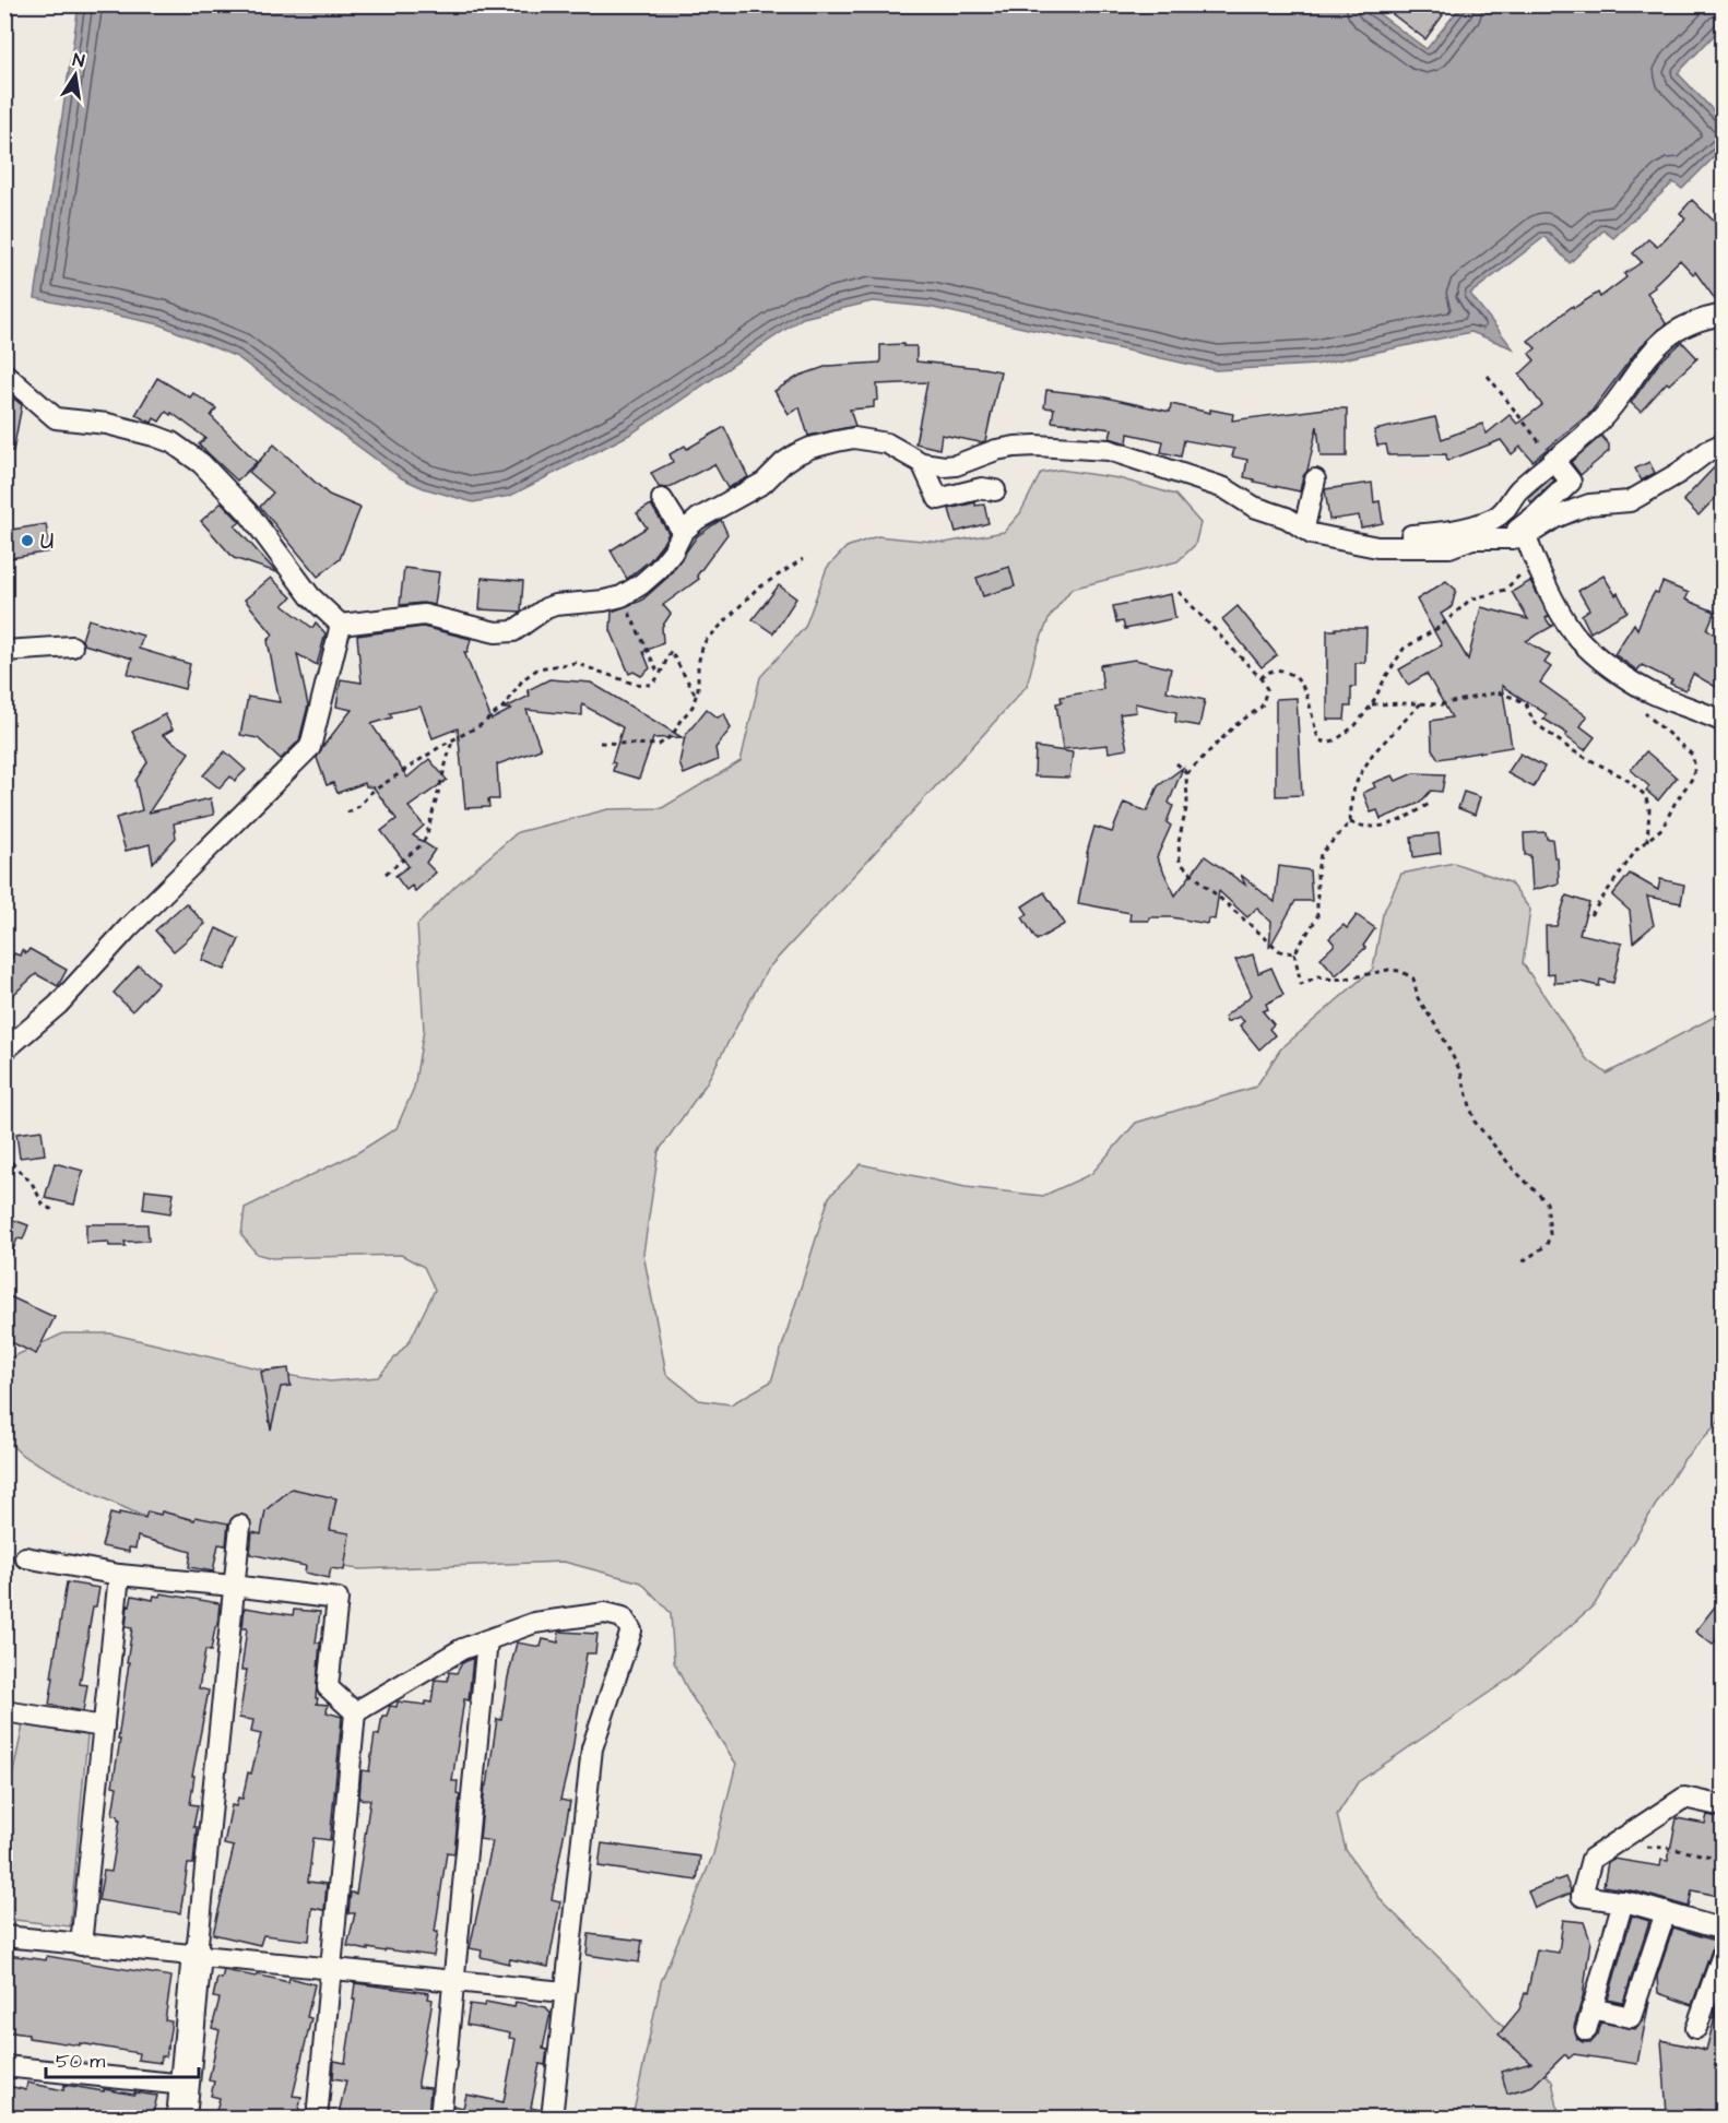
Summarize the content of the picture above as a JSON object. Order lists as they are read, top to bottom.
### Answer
{
  "places": ["U"],
  "scale_bar": "50 m",
  "north": "top"
}
